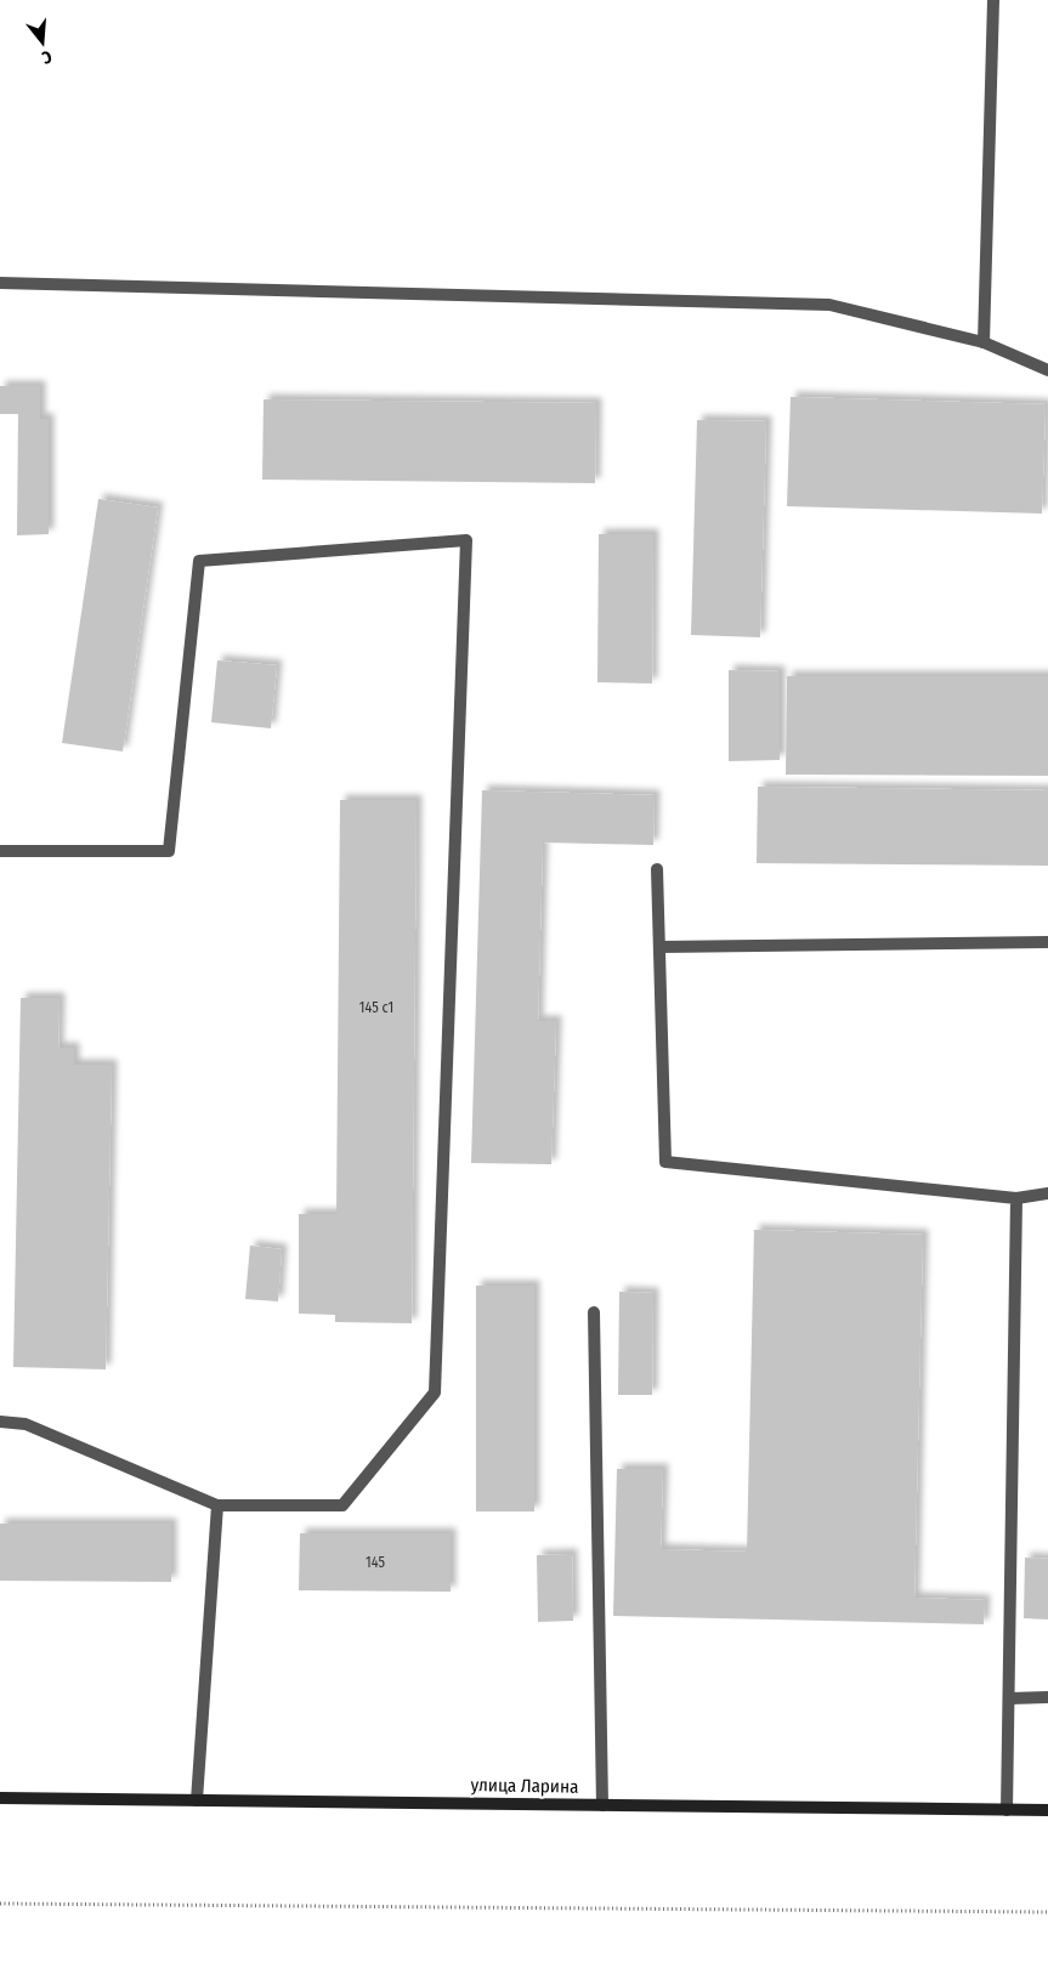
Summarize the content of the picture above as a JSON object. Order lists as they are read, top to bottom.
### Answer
{
  "streets": {
    "street": ["улица Ларина"]
  },
  "house_numbers": ["145 с1", "145"],
  "north": "bottom"
}
